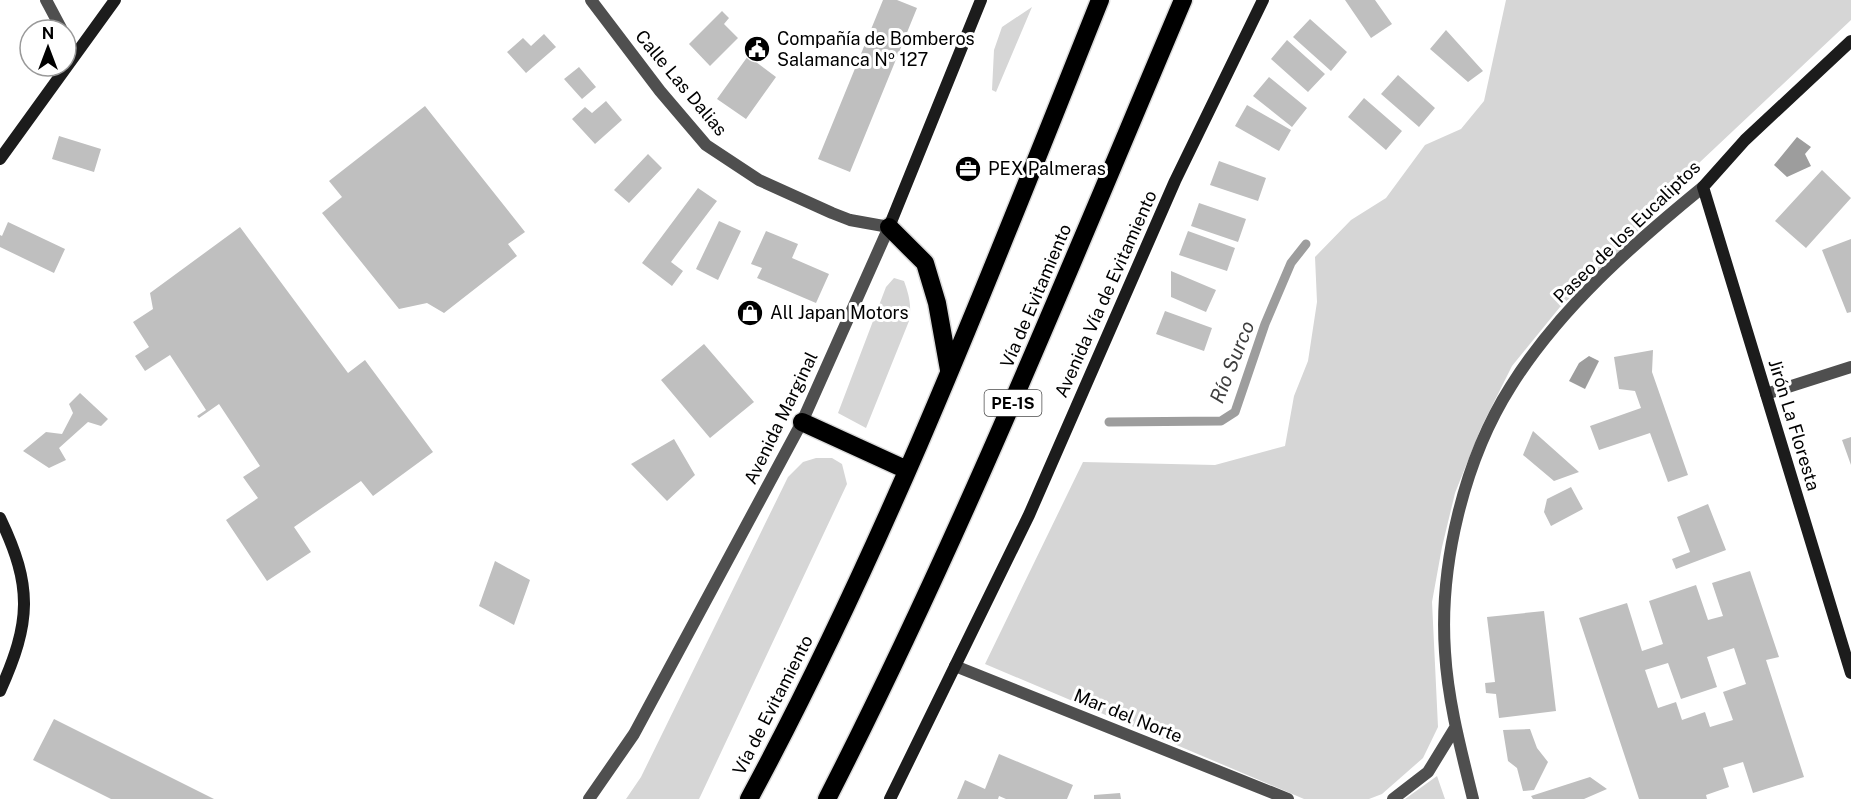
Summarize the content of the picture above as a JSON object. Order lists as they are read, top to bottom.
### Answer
{
  "streets": {
    "highway": ["Vía de Evitamiento", "PE-1S"],
    "street": [
      "Calle Las Dalias",
      "Paseo de los Eucaliptos",
      "Avenida Vía de Evitamiento",
      "Avenida Marginal",
      "Jirón La Floresta",
      "Mar del Norte"
    ]
  },
  "crossings": [
    ["Calle Las Dalias", "Avenida Marginal"],
    ["Paseo de los Eucaliptos", "Jirón La Floresta"],
    ["Avenida Vía de Evitamiento", "Mar del Norte"]
  ],
  "water": ["Río Surco"],
  "places": {
    "public building": ["Compañía de Bomberos Salamanca Nº 127"],
    "office": ["PEX Palmeras"],
    "shop": ["All Japan Motors"]
  },
  "north": "top"
}
